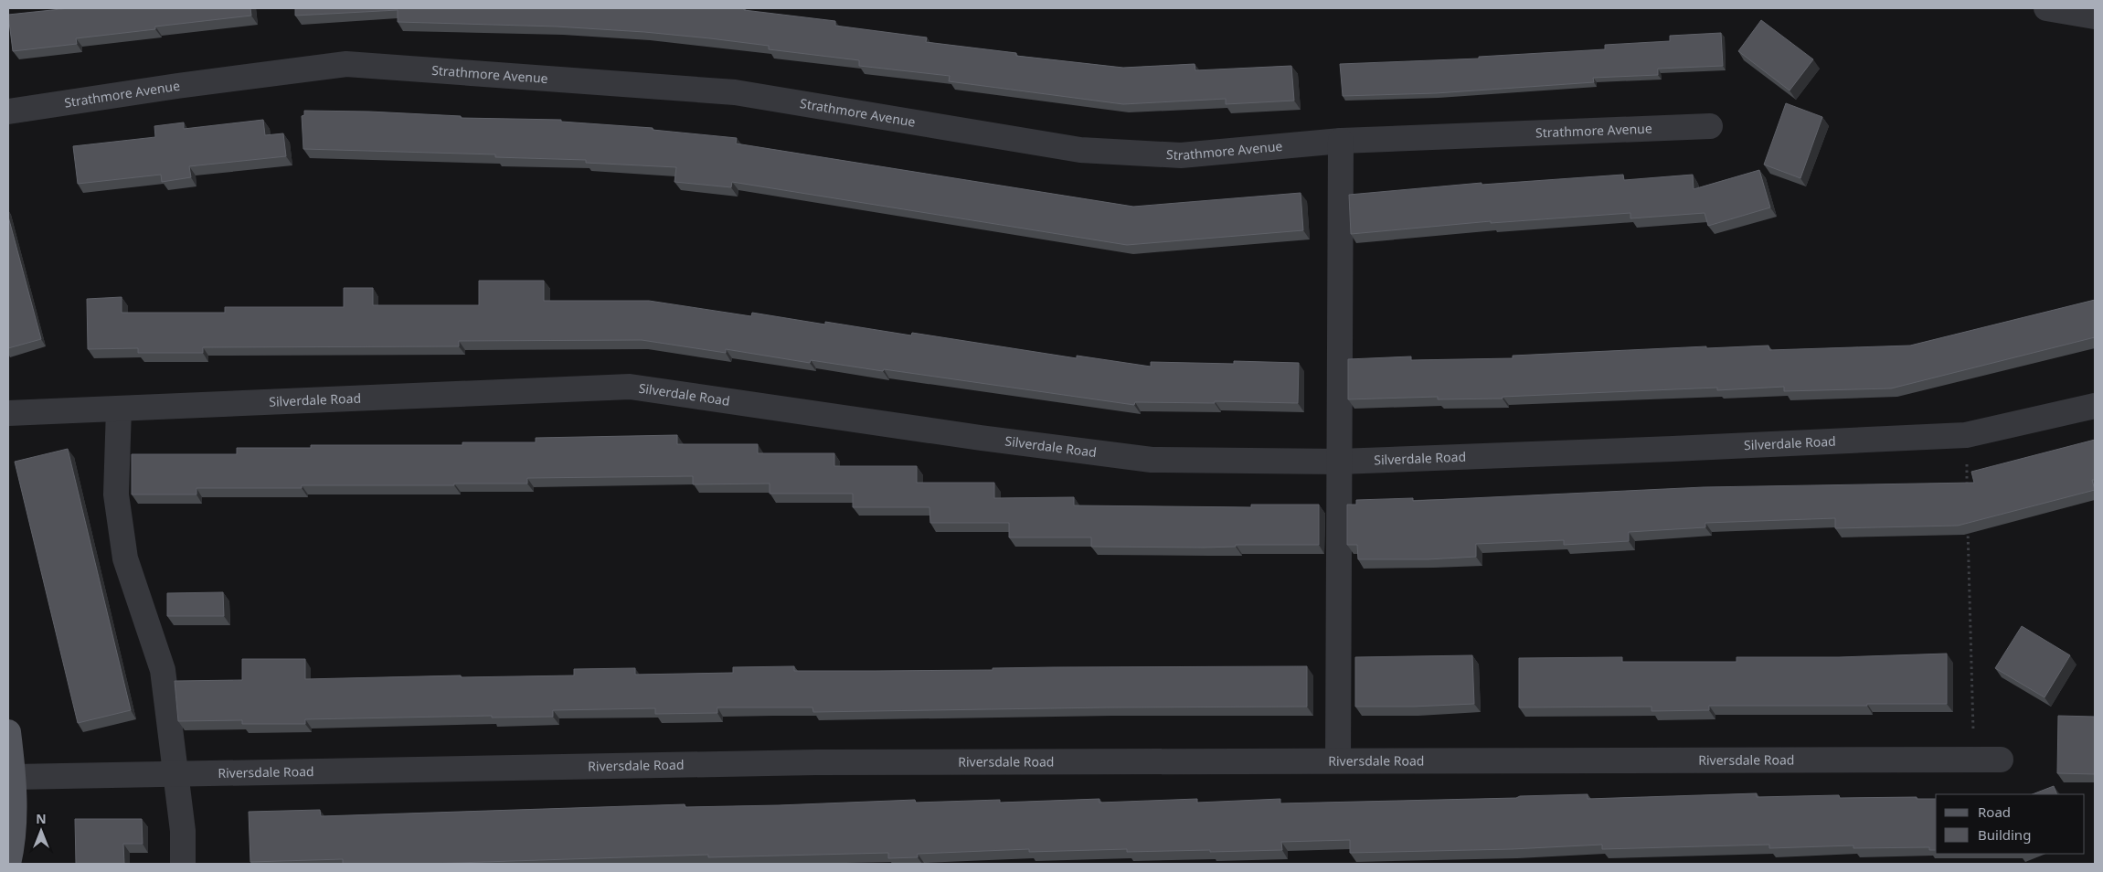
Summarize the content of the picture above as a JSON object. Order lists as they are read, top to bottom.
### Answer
{
  "streets": {
    "street": ["Strathmore Avenue", "Silverdale Road", "Riversdale Road"]
  },
  "legend": ["Road", "Building"],
  "north": "top"
}
